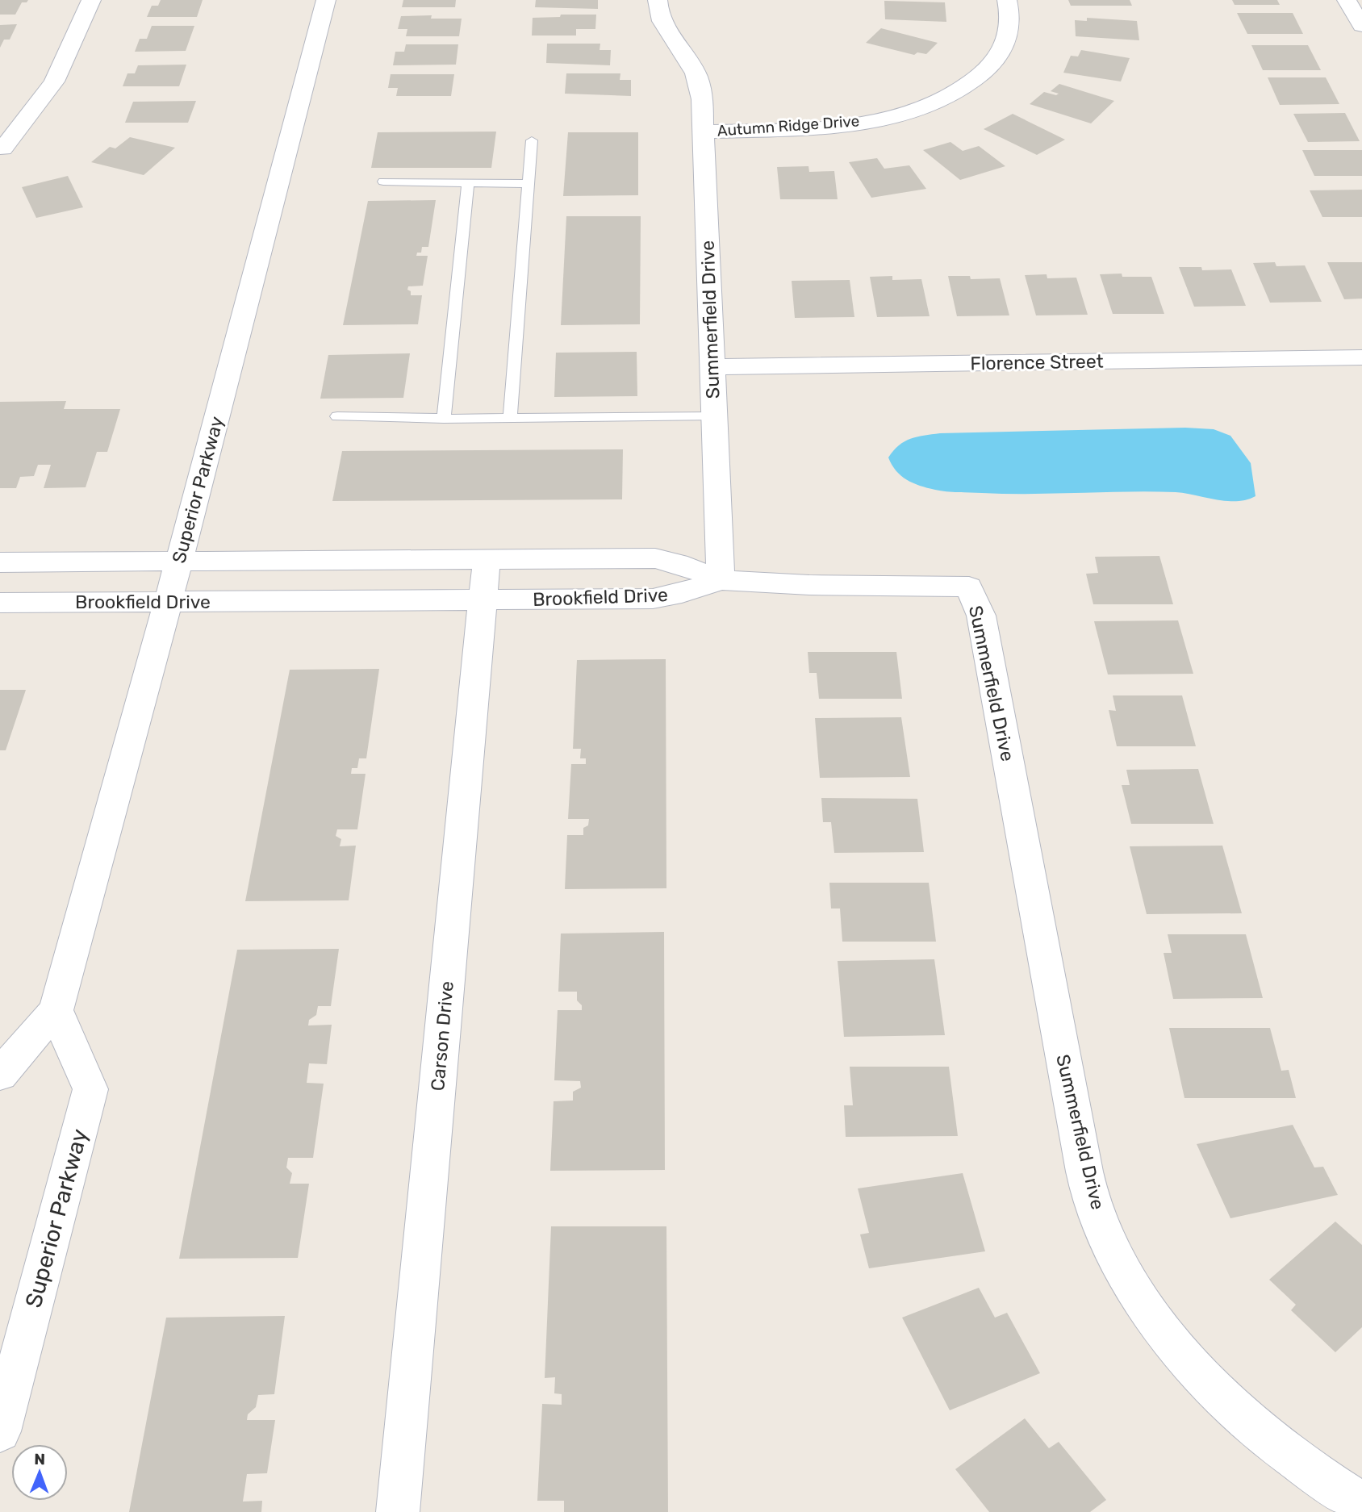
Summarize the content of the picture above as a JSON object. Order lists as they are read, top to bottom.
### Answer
{
  "streets": {
    "street": [
      "Autumn Ridge Drive",
      "Summerfield Drive",
      "Florence Street",
      "Superior Parkway",
      "Brookfield Drive",
      "Carson Drive"
    ]
  },
  "crossings": [
    ["Autumn Ridge Drive", "Summerfield Drive"],
    ["Summerfield Drive", "Florence Street"],
    ["Summerfield Drive", "Brookfield Drive"],
    ["Superior Parkway", "Brookfield Drive"],
    ["Brookfield Drive", "Carson Drive"]
  ],
  "north": "top"
}
